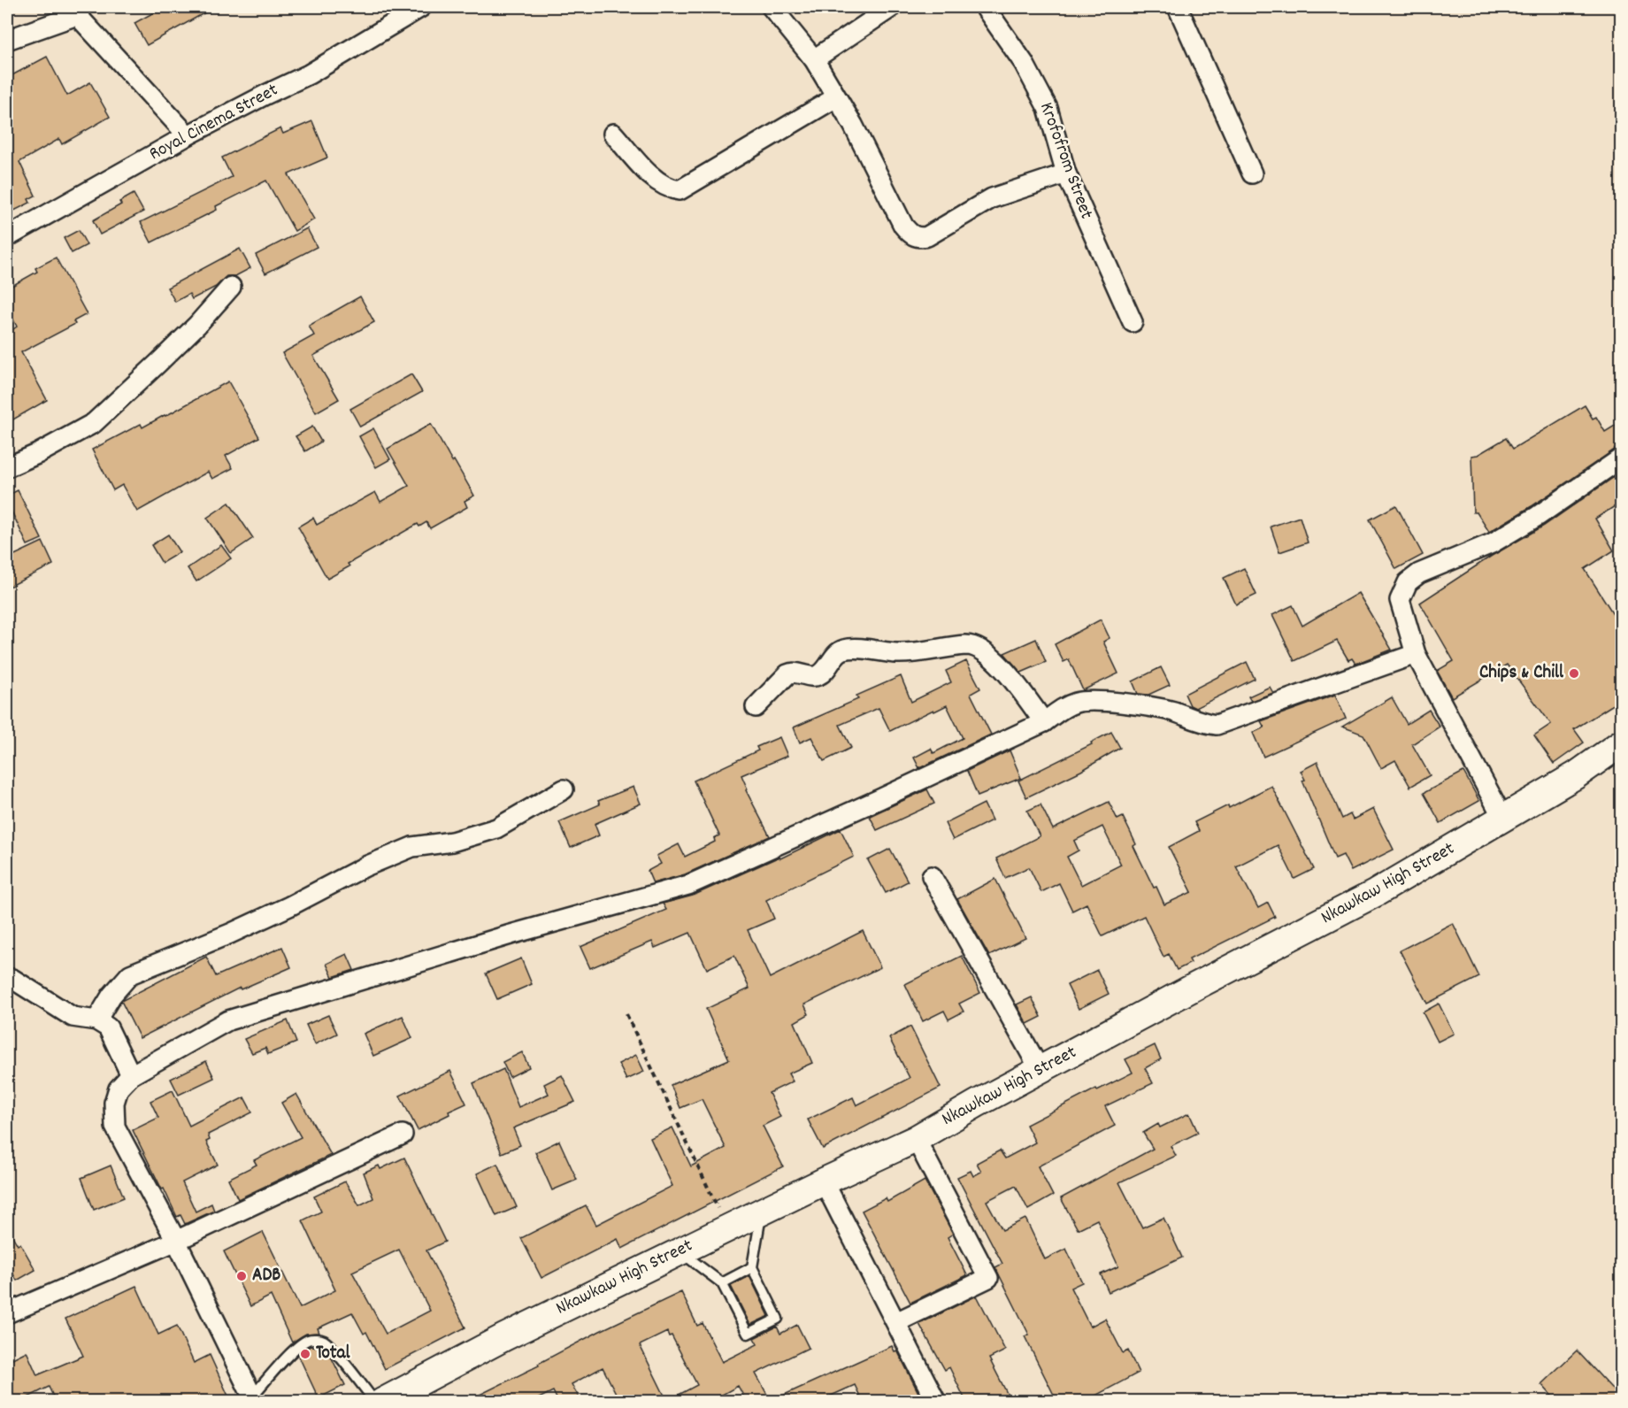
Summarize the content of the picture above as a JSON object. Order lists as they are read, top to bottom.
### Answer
{
  "streets": {
    "main road": ["Nkawkaw High Street"],
    "street": ["Royal Cinema Street", "Krofofrom Street"]
  },
  "places": ["Chips & Chill", "ADB", "Total"]
}
